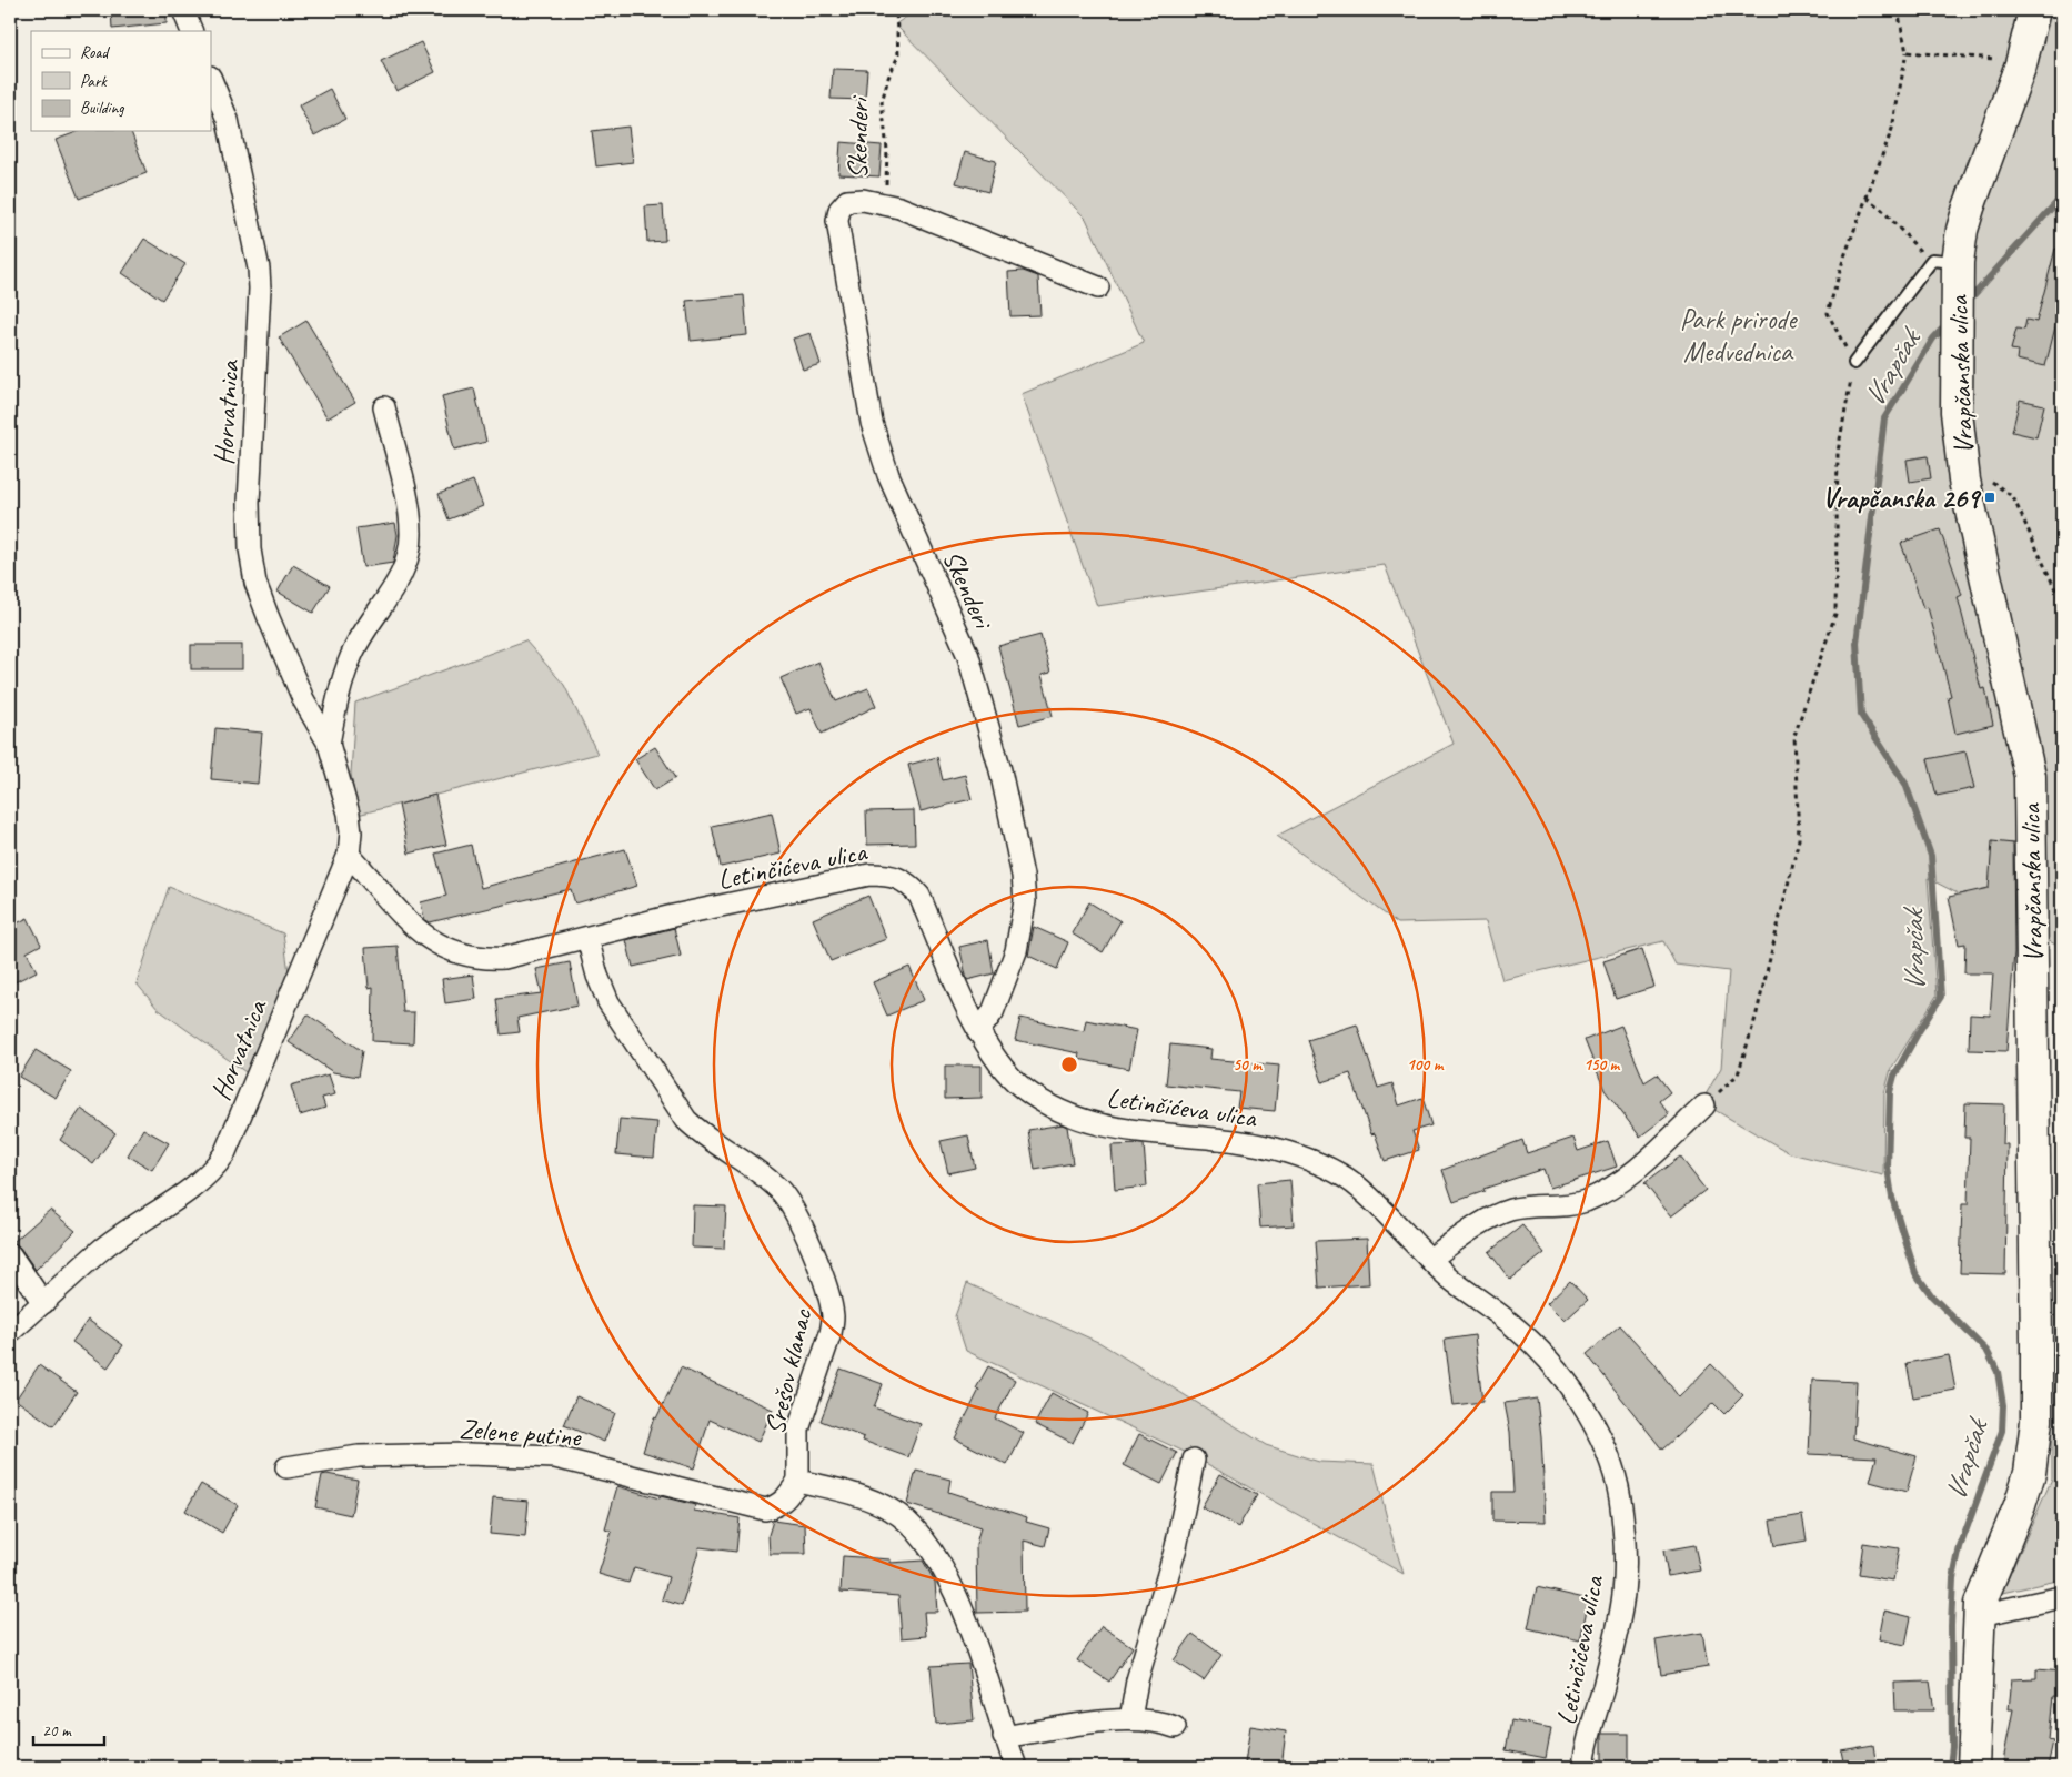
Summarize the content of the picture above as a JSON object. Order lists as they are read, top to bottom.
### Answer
{
  "streets": {
    "street": [
      "Skenderi",
      "Vrapčanska ulica",
      "Horvatnica",
      "Letinčićeva ulica",
      "Srešov klanac",
      "Zelene putine"
    ]
  },
  "crossings": [
    ["Skenderi", "Letinčićeva ulica"],
    ["Horvatnica", "Letinčićeva ulica"],
    ["Letinčićeva ulica", "Srešov klanac"],
    ["Srešov klanac", "Zelene putine"]
  ],
  "water": ["Vrapčak"],
  "parks": ["Park prirode Medvednica"],
  "places": {
    "transit": ["Vrapčanska 269"]
  },
  "legend": ["Road", "Park", "Building"],
  "scale_bar": "20 m",
  "rings": ["50 m", "100 m", "150 m"]
}
